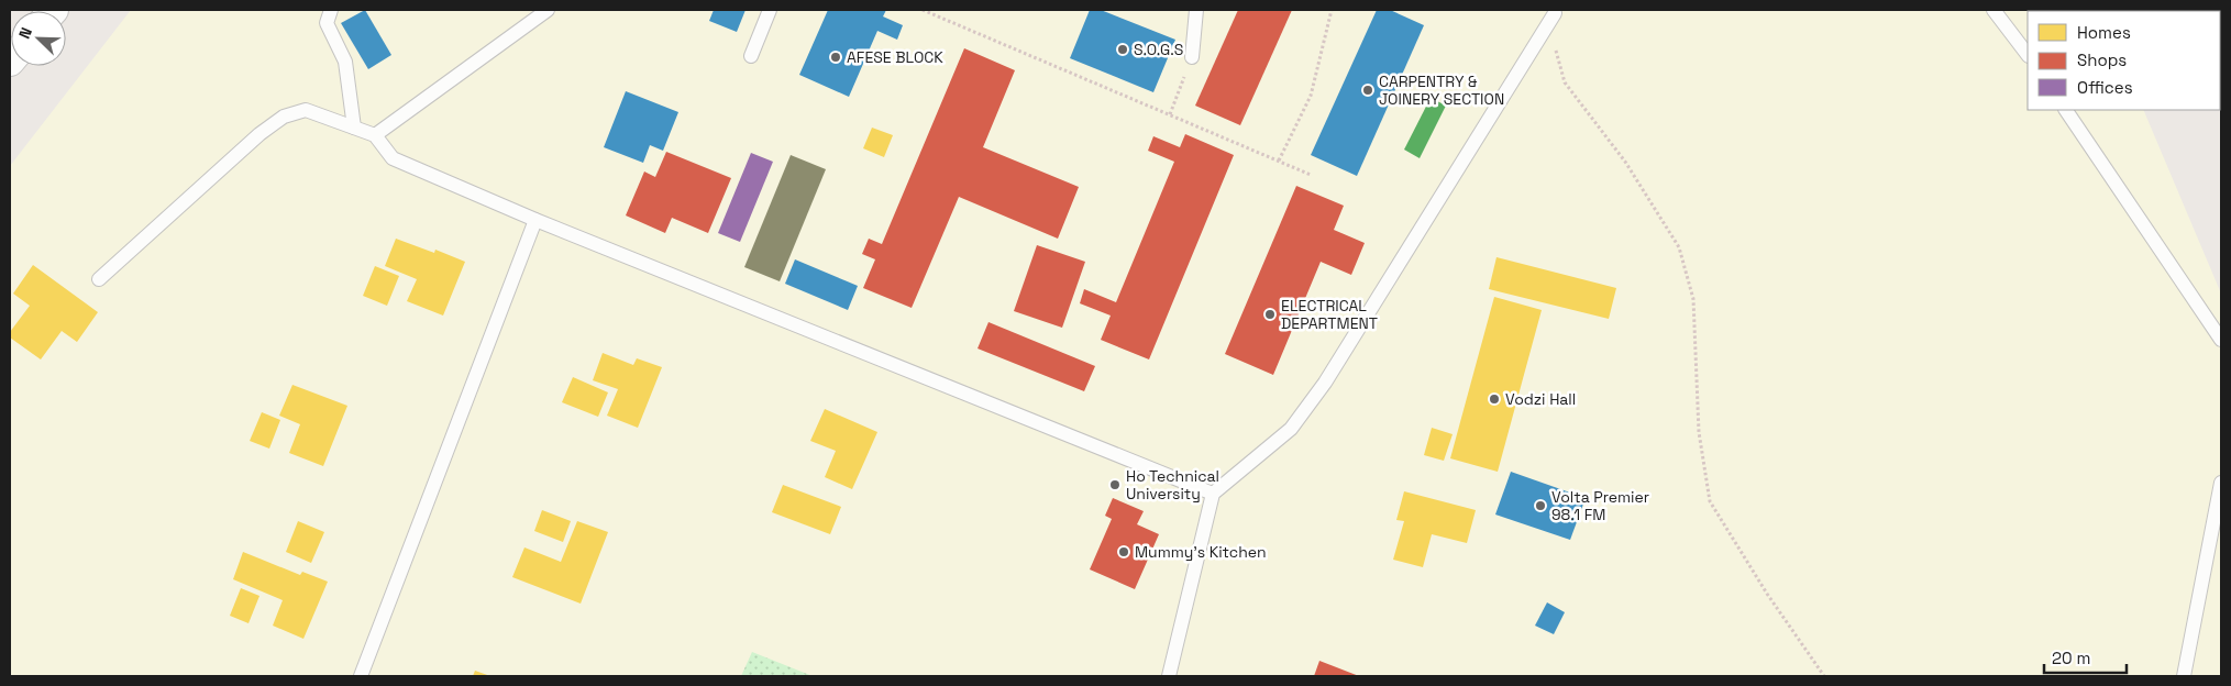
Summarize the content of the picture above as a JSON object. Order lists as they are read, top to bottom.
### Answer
{
  "places": [
    "S.O.G.S",
    "AFESE BLOCK",
    "CARPENTRY & JOINERY SECTION",
    "ELECTRICAL DEPARTMENT",
    "Vodzi Hall",
    "Ho Technical University",
    "Volta Premier 98.1 FM",
    "Mummy’s Kitchen"
  ],
  "legend": ["Homes", "Shops", "Offices"],
  "scale_bar": "20 m",
  "north": "top left"
}
